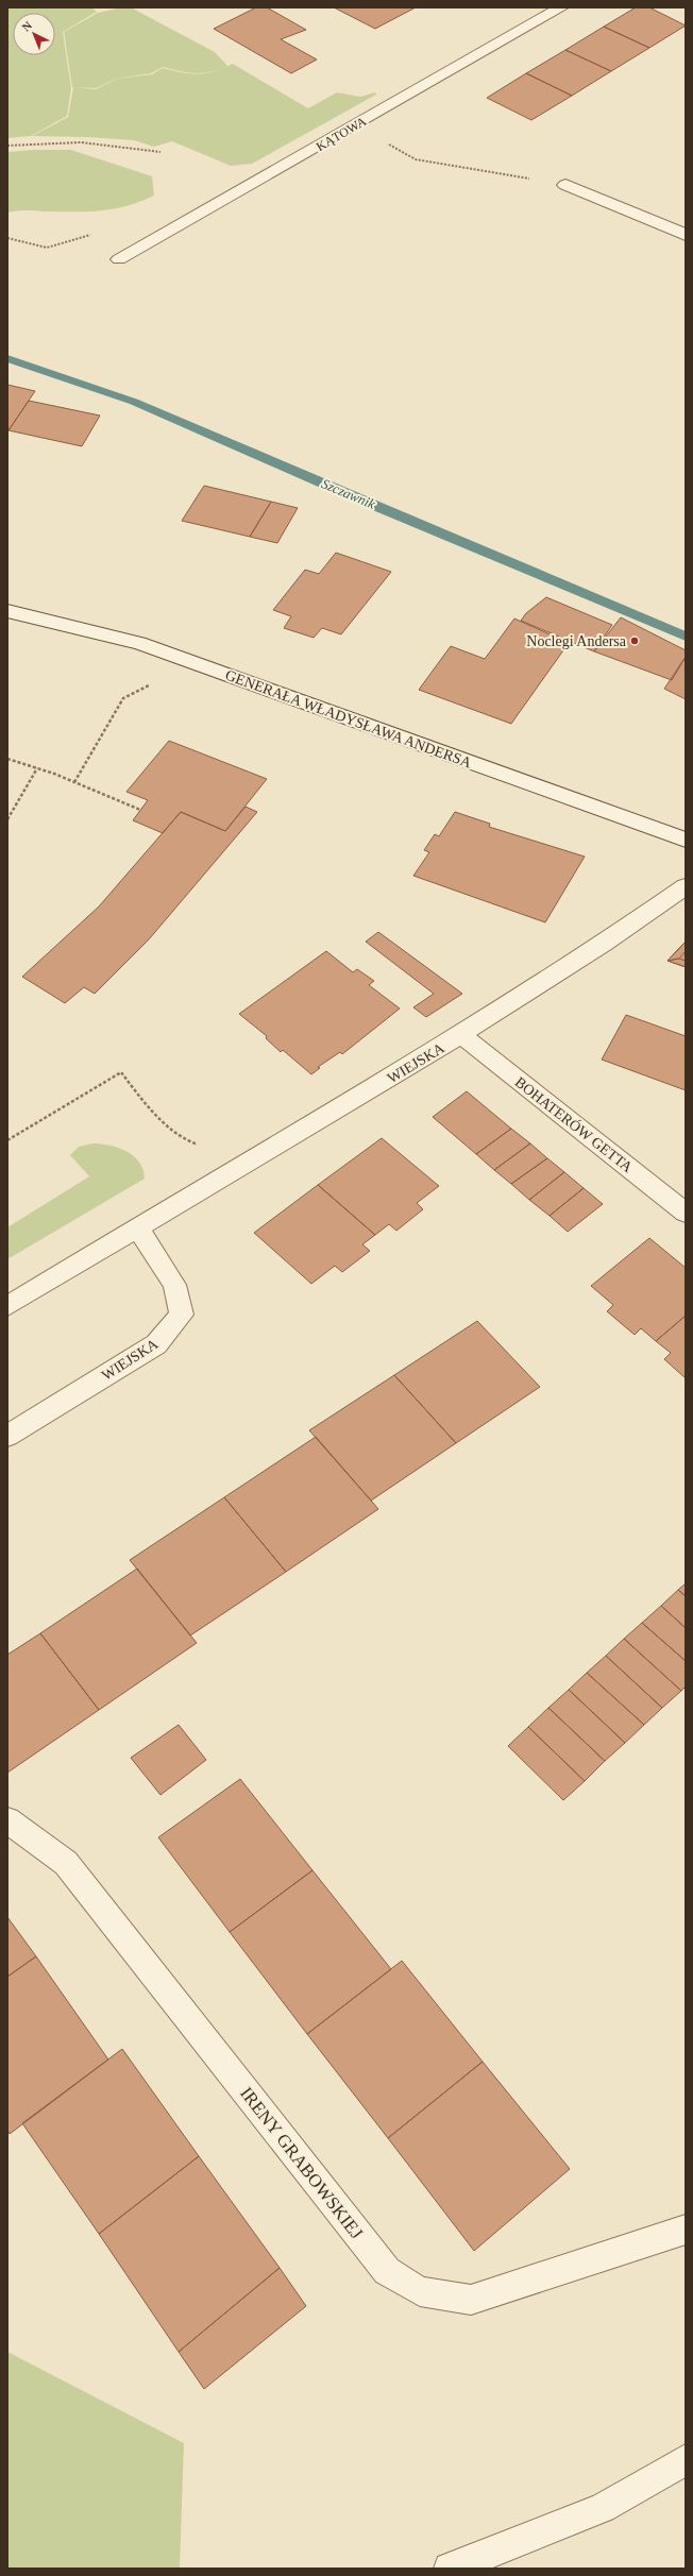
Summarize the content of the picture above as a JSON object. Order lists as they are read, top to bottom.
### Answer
{
  "streets": {
    "street": [
      "KĄTOWA",
      "GENERAŁA WŁADYSŁAWA ANDERSA",
      "WIEJSKA",
      "BOHATERÓW GETTA",
      "IRENY GRABOWSKIEJ"
    ]
  },
  "crossings": [
    ["WIEJSKA", "BOHATERÓW GETTA"]
  ],
  "water": ["Szczawnik"],
  "places": ["Noclegi Andersa"],
  "north": "top left"
}
